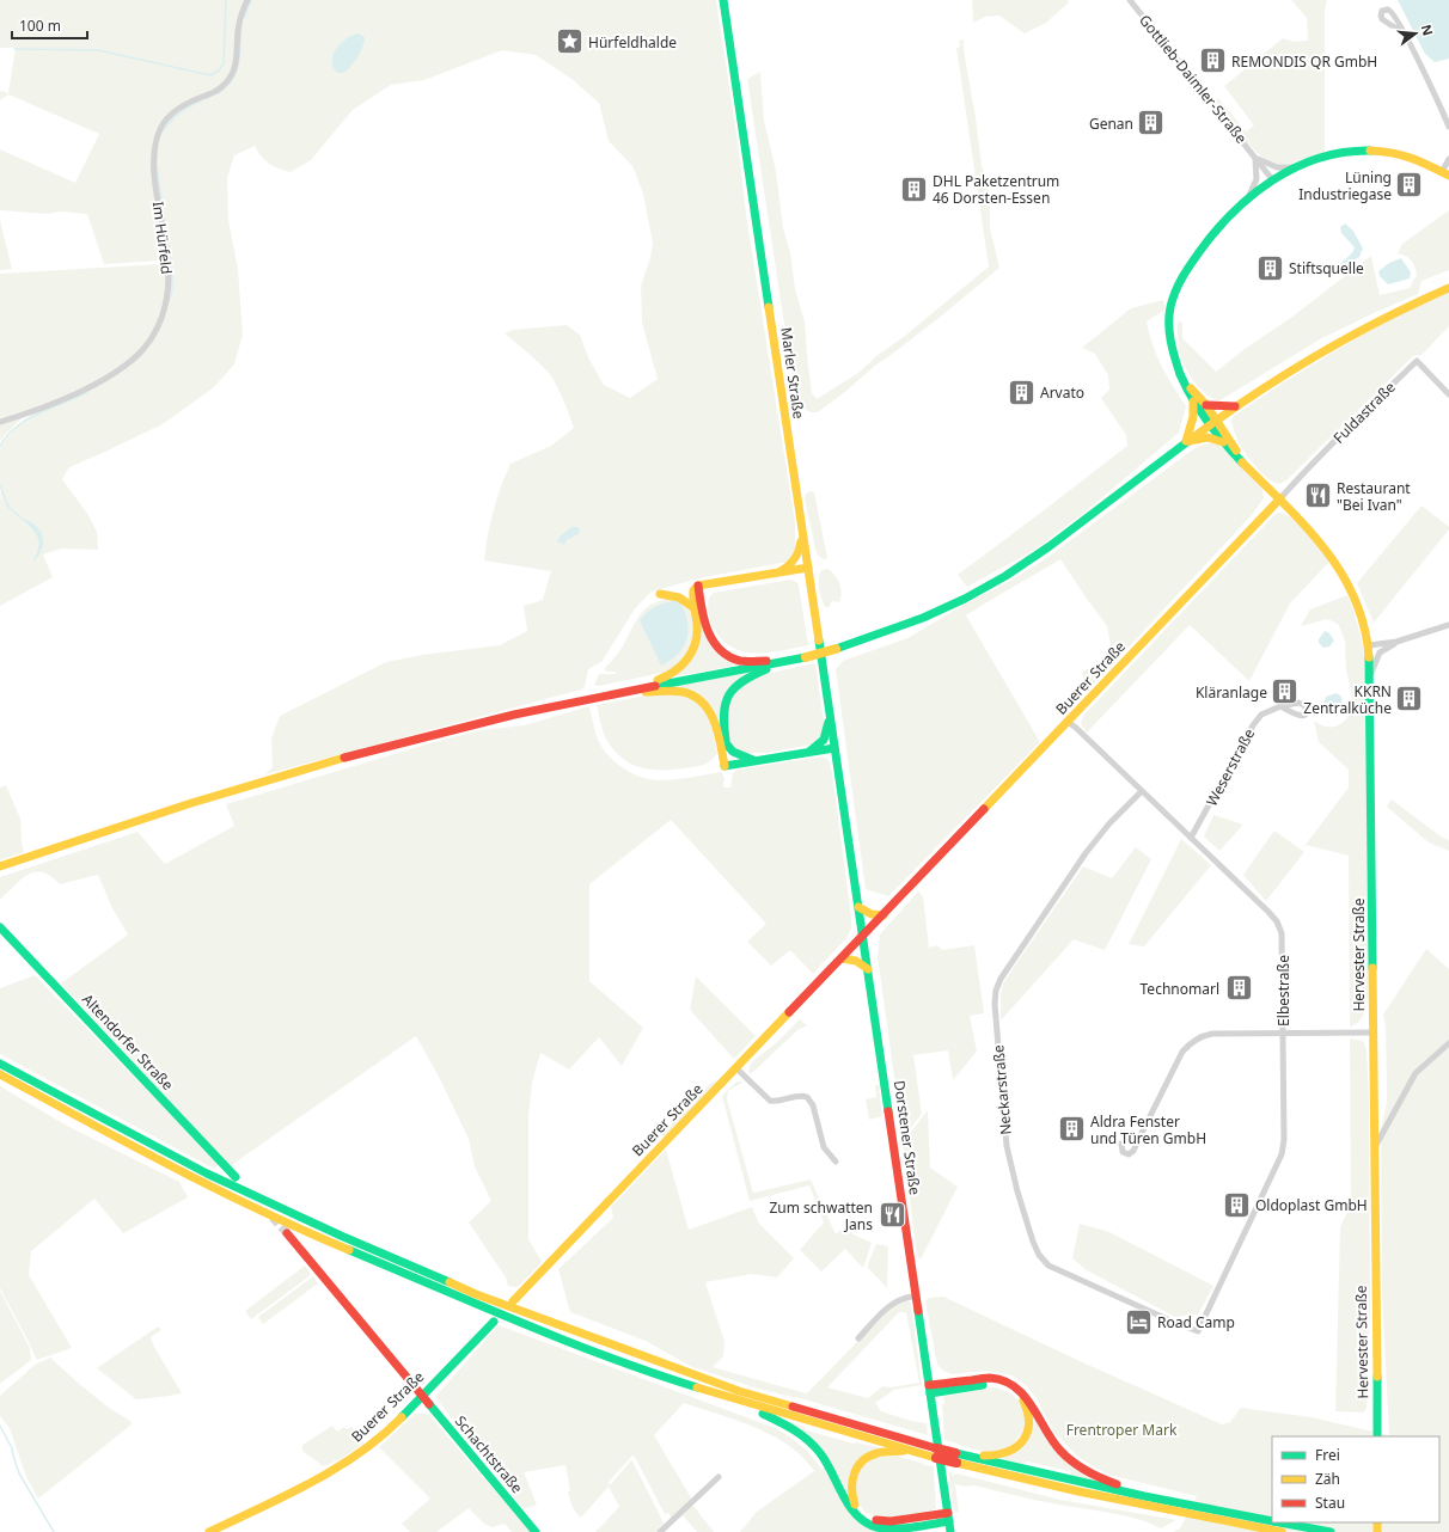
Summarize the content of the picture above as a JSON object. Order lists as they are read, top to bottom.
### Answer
{
  "streets": {
    "main road": [
      "Marler Straße",
      "Buerer Straße",
      "Hervester Straße",
      "Altendorfer Straße",
      "Dorstener Straße",
      "Schachtstraße"
    ],
    "street": [
      "Gottlieb-Daimler-Straße",
      "Im Hürfeld",
      "Fuldastraße",
      "Weserstraße",
      "Elbestraße",
      "Neckarstraße"
    ]
  },
  "crossings": [
    ["Marler Straße", "Dorstener Straße"],
    ["Fuldastraße", "Buerer Straße"],
    ["Fuldastraße", "Hervester Straße"],
    ["Buerer Straße", "Hervester Straße"],
    ["Buerer Straße", "Elbestraße"],
    ["Buerer Straße", "Dorstener Straße"],
    ["Buerer Straße", "Schachtstraße"],
    ["Weserstraße", "Elbestraße"],
    ["Elbestraße", "Neckarstraße"]
  ],
  "parks": ["Frentroper Mark"],
  "places": {
    "place": ["Hürfeldhalde"],
    "building": [
      "REMONDIS QR GmbH",
      "Genan",
      "Lüning Industriegase",
      "DHL Paketzentrum 46 Dorsten-Essen",
      "Stiftsquelle",
      "Arvato",
      "Kläranlage",
      "KKRN Zentralküche",
      "Technomarl",
      "Aldra Fenster und Türen GmbH",
      "Oldoplast GmbH"
    ],
    "restaurant": ["Restaurant \"Bei Ivan\"", "Zum schwatten Jans"],
    "hotel": ["Road Camp"]
  },
  "legend": ["Frei", "Zäh", "Stau"],
  "scale_bar": "100 m",
  "north": "right"
}
